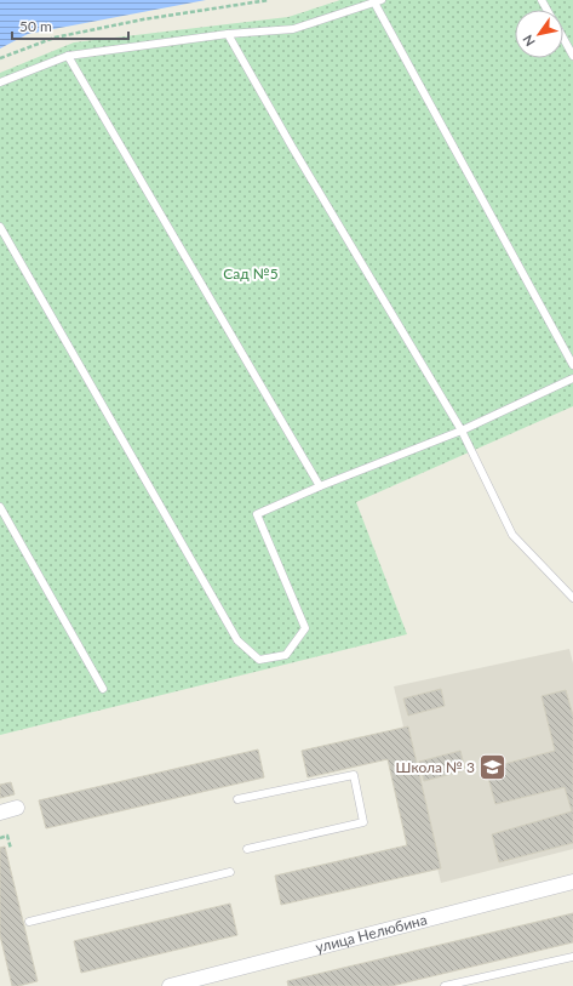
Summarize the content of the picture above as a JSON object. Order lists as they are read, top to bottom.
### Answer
{
  "streets": {
    "street": ["улица Нелюбина"]
  },
  "parks": ["Сад №5"],
  "places": {
    "school or university": ["Школа № 3"]
  },
  "scale_bar": "50 m",
  "north": "bottom left"
}
